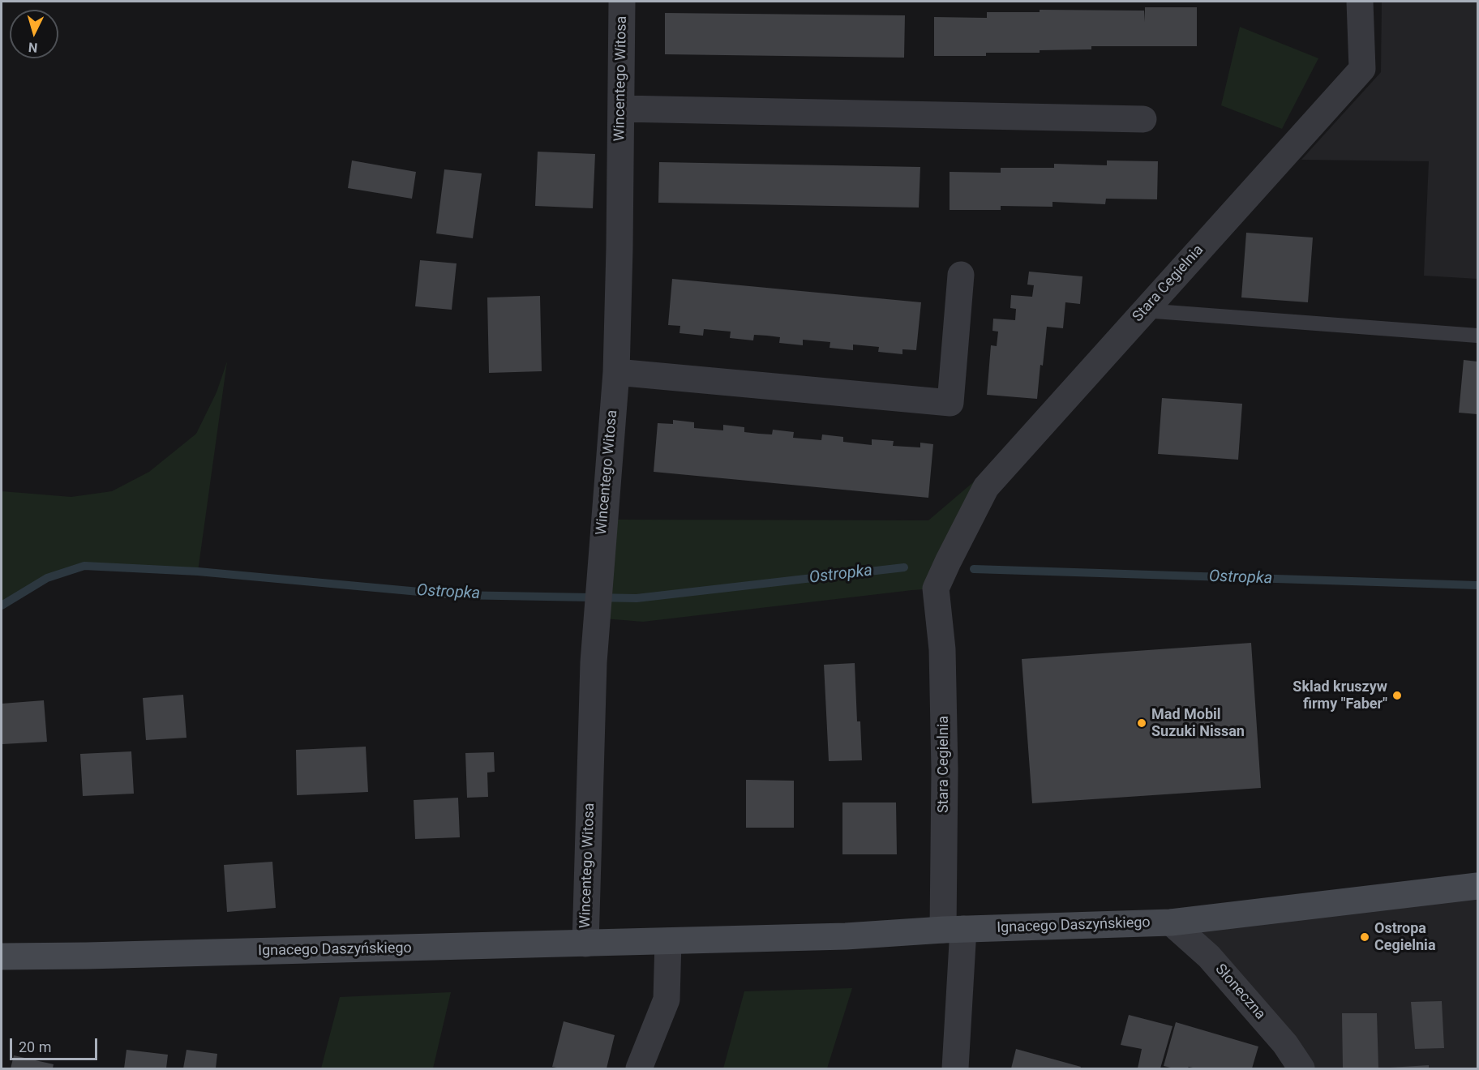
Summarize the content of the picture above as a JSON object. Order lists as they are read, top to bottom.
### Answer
{
  "streets": {
    "main road": ["Ignacego Daszyńskiego"],
    "street": ["Wincentego Witosa", "Stara Cegielnia", "Słoneczna"]
  },
  "crossings": [
    ["Wincentego Witosa", "Ignacego Daszyńskiego"],
    ["Stara Cegielnia", "Ignacego Daszyńskiego"],
    ["Ignacego Daszyńskiego", "Słoneczna"]
  ],
  "water": ["Ostropka"],
  "places": ["Sklad kruszyw firmy \"Faber\"", "Mad Mobil Suzuki Nissan", "Ostropa Cegielnia"],
  "scale_bar": "20 m",
  "north": "bottom"
}
